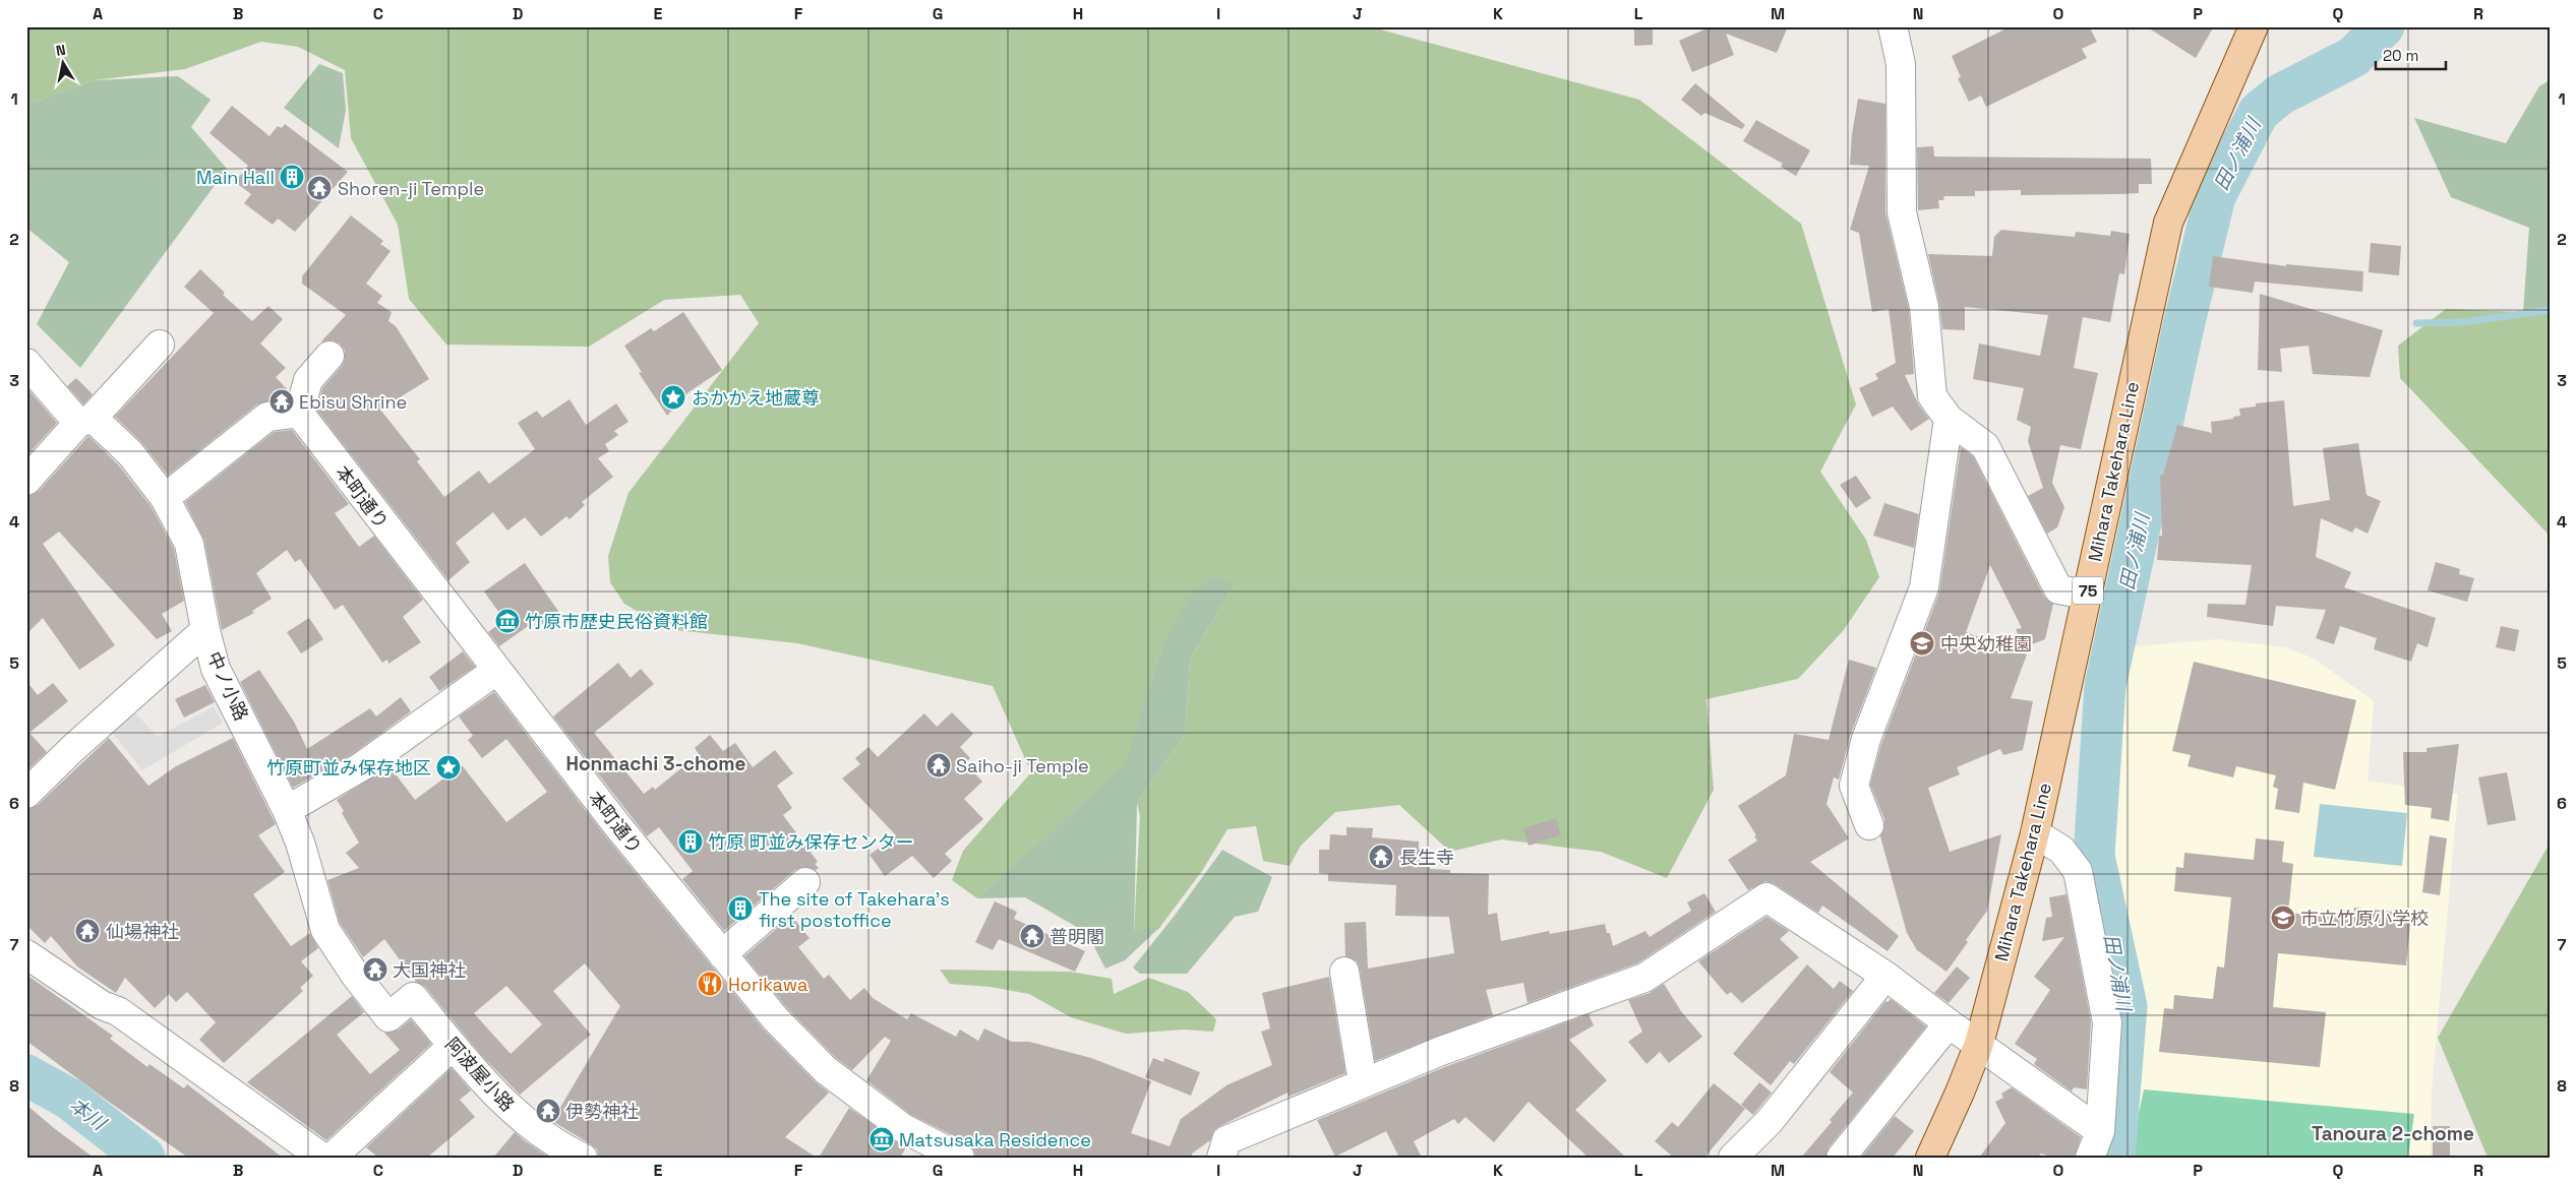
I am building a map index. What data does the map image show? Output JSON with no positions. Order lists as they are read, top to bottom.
{
  "streets": {
    "main road": ["Mihara Takehara Line", "75"],
    "street": ["本町通り", "中ノ小路", "阿波屋小路"]
  },
  "crossings": [
    ["中ノ小路", "阿波屋小路"]
  ],
  "districts": ["Honmachi 3-chome", "Tanoura 2-chome"],
  "water": ["田ノ浦川", "本川"],
  "places": {
    "building": ["Main Hall", "竹原 町並み保存センター", "The site of Takehara's first postoffice"],
    "temple": [
      "Shoren-ji Temple",
      "Ebisu Shrine",
      "Saiho-ji Temple",
      "長生寺",
      "仙場神社",
      "普明閣",
      "大国神社",
      "伊勢神社"
    ],
    "place": ["おかかえ地蔵尊", "竹原町並み保存地区"],
    "museum": ["竹原市歴史民俗資料館", "Matsusaka Residence"],
    "school or university": ["中央幼稚園", "市立竹原小学校"],
    "restaurant": ["Horikawa"]
  },
  "scale_bar": "20 m",
  "north": "top",
  "grid": {
    "columns": [
      "A",
      "B",
      "C",
      "D",
      "E",
      "F",
      "G",
      "H",
      "I",
      "J",
      "K",
      "L",
      "M",
      "N",
      "O",
      "P",
      "Q",
      "R"
    ],
    "rows": [
      "1",
      "2",
      "3",
      "4",
      "5",
      "6",
      "7",
      "8"
    ]
  }
}
